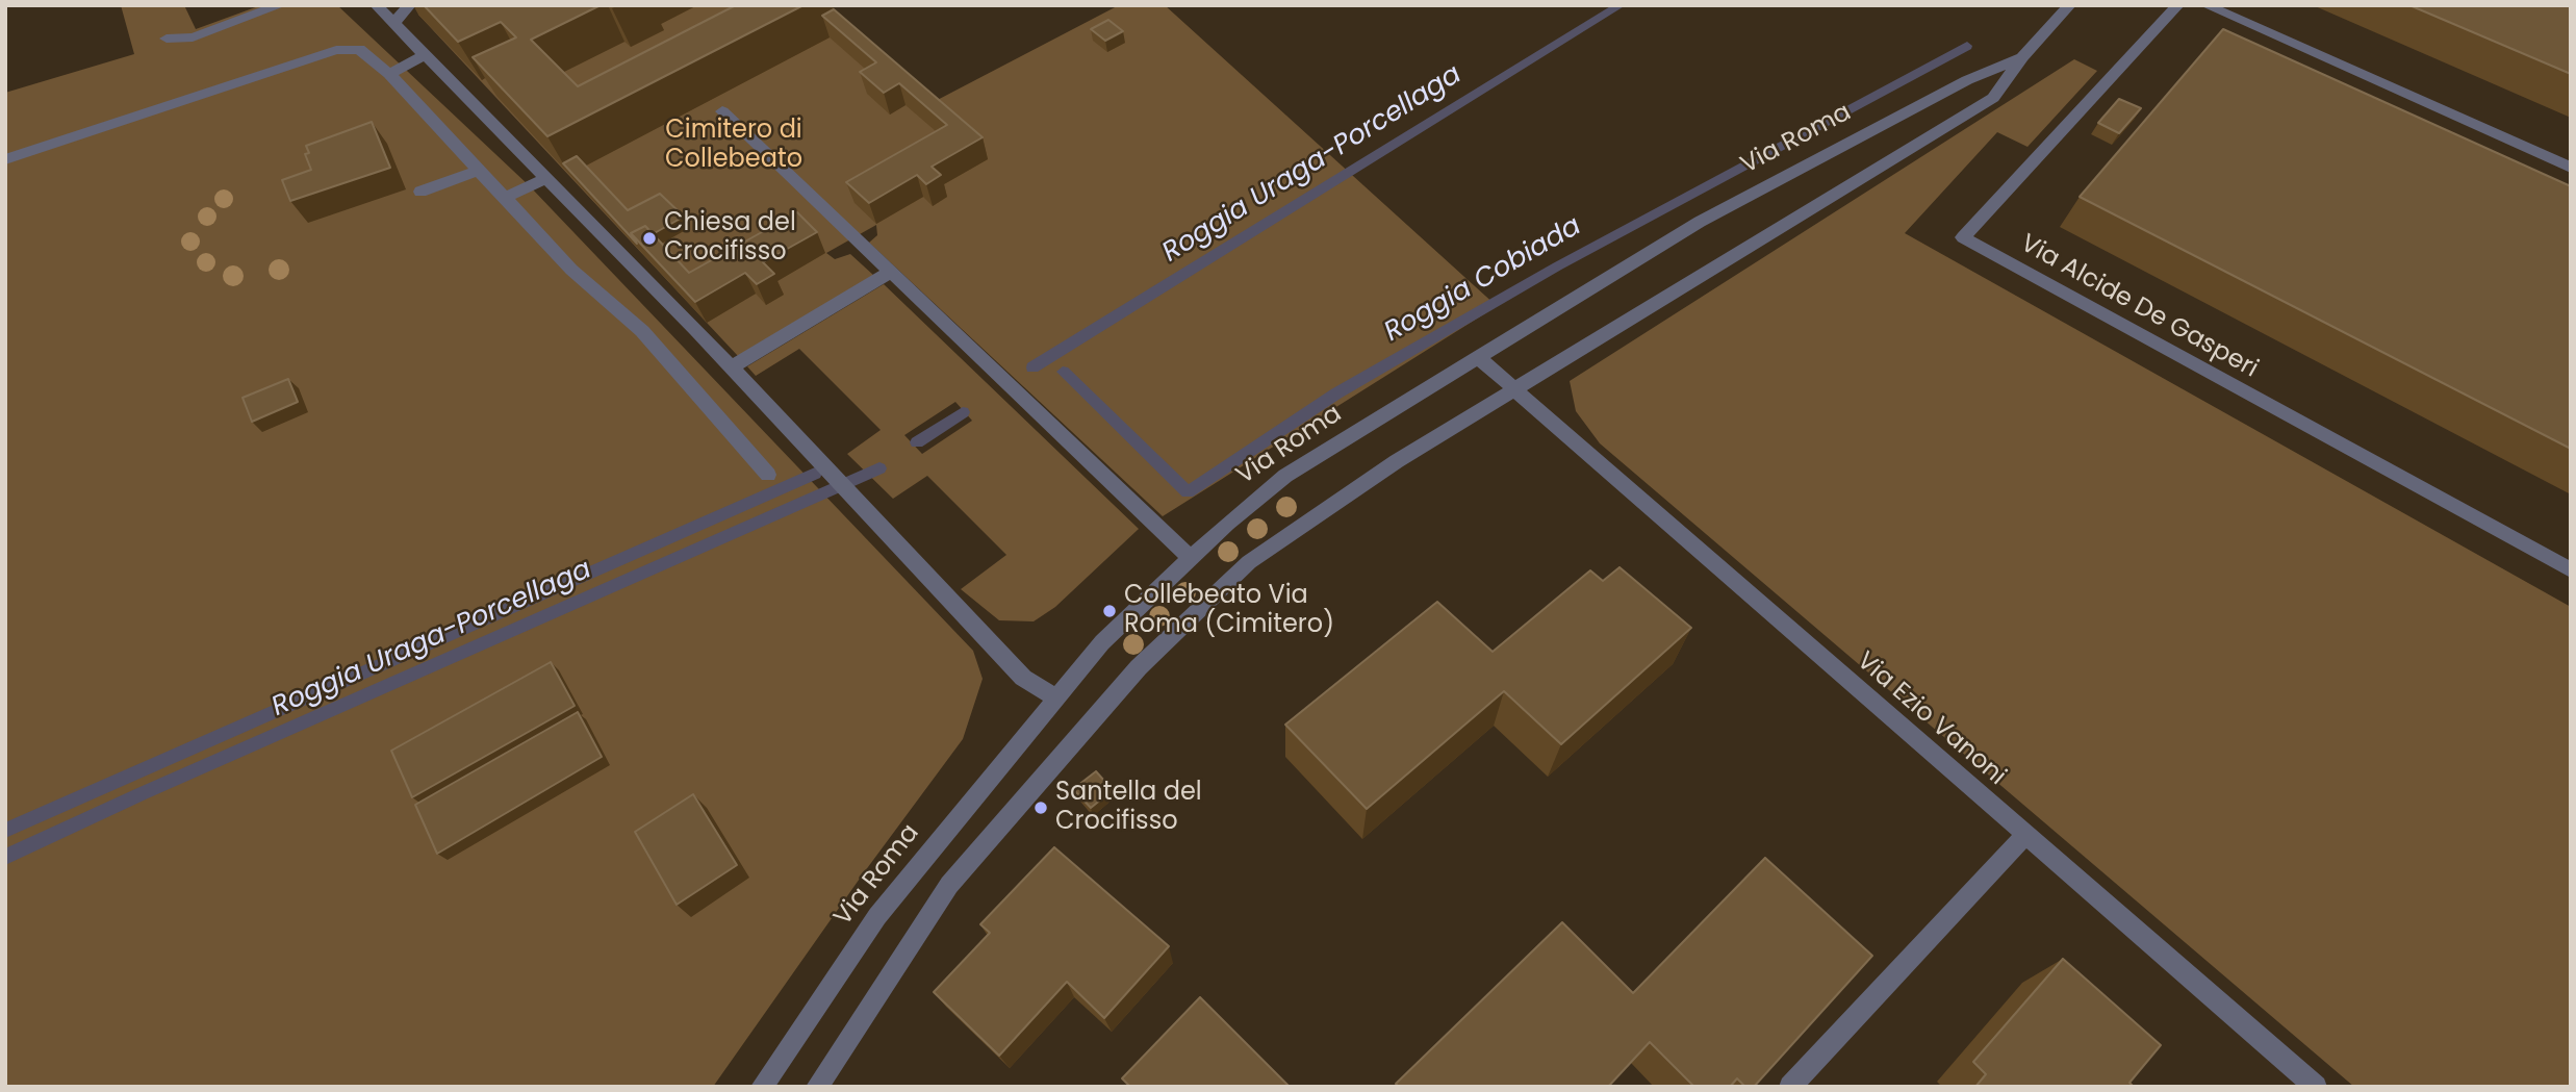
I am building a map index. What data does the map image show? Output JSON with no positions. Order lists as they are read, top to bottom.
{
  "streets": {
    "street": ["Via Roma", "Via Alcide De Gasperi", "Via Ezio Vanoni"]
  },
  "crossings": [
    ["Via Roma", "Via Ezio Vanoni"]
  ],
  "water": ["Roggia Uraga-Porcellaga", "Roggia Cobiada"],
  "parks": ["Cimitero di Collebeato"],
  "places": ["Chiesa del Crocifisso", "Collebeato Via Roma (Cimitero)", "Santella del Crocifisso"]
}
